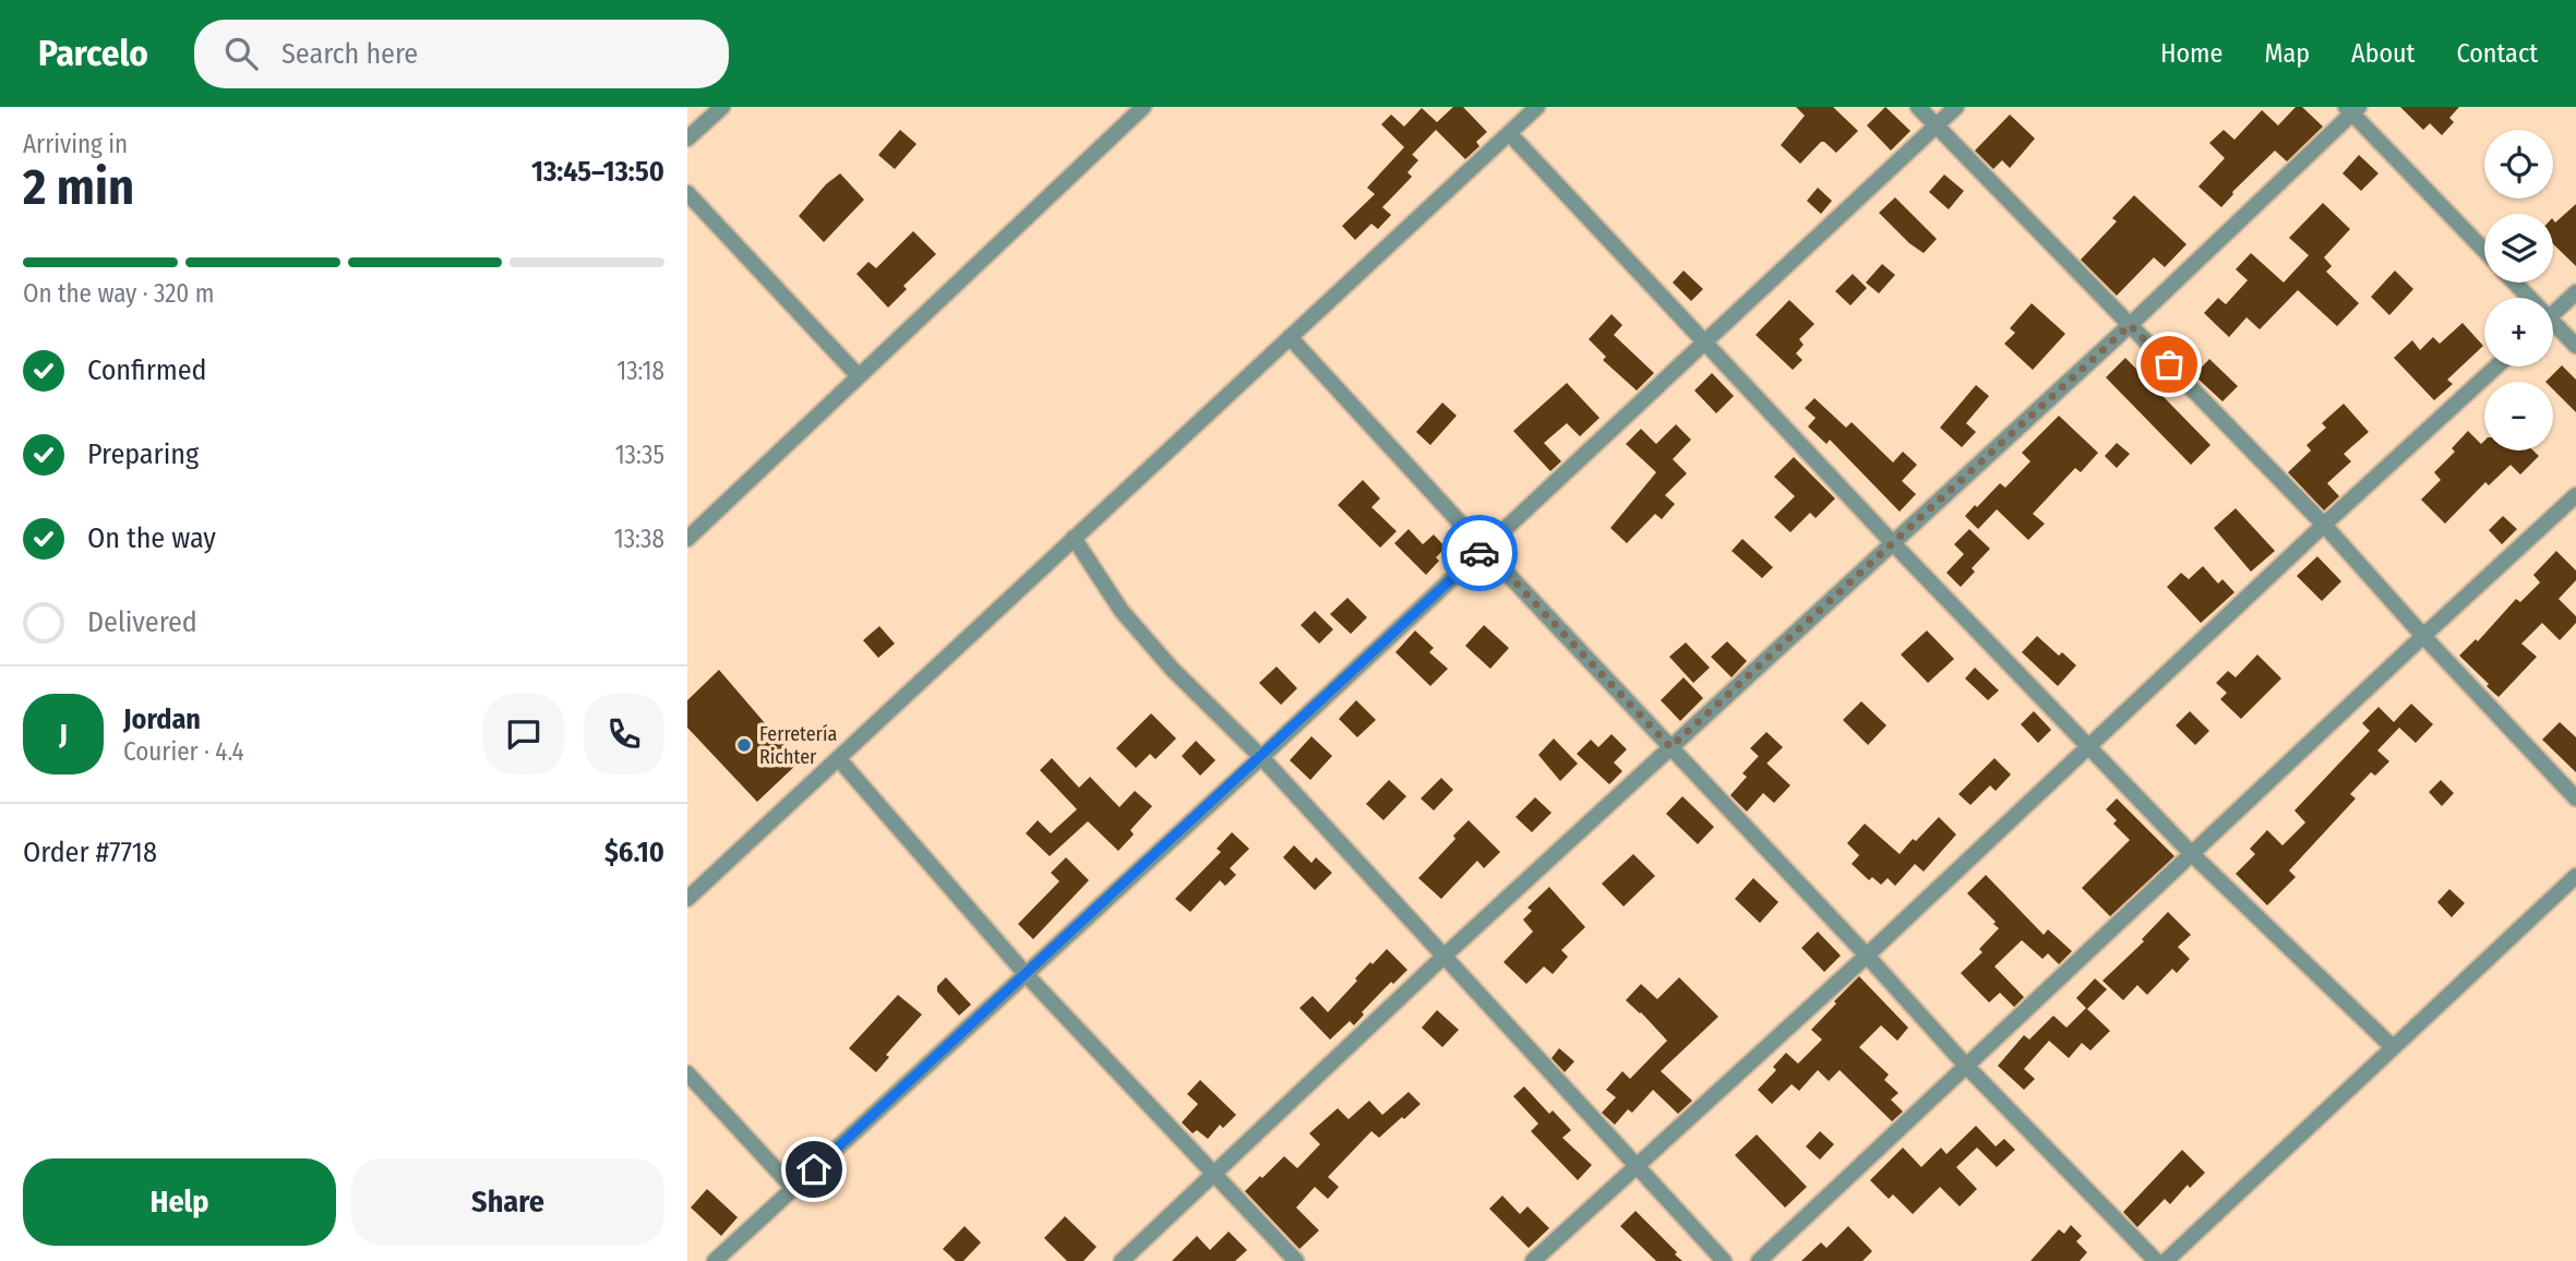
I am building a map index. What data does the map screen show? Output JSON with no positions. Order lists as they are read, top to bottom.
{
  "places": ["Ferretería Richter"],
  "page": {
    "header": "Parcelo",
    "search": "Search here",
    "nav": [
      "Home",
      "Map",
      "About",
      "Contact"
    ],
    "heading": ["2 min", "Arriving in", "13:45–13:50"],
    "panel": [
      "Jordan",
      "Courier · 4.4",
      "Order #7718",
      "$6.10"
    ],
    "map_buttons": ["+", "−"],
    "bar": "On the way · 320 m",
    "list": [
      ["Confirmed", "13:18"],
      ["Preparing", "13:35"],
      ["On the way", "13:38"],
      "Delivered"
    ],
    "round": "J",
    "buttons": ["Help", "Share"]
  }
}
